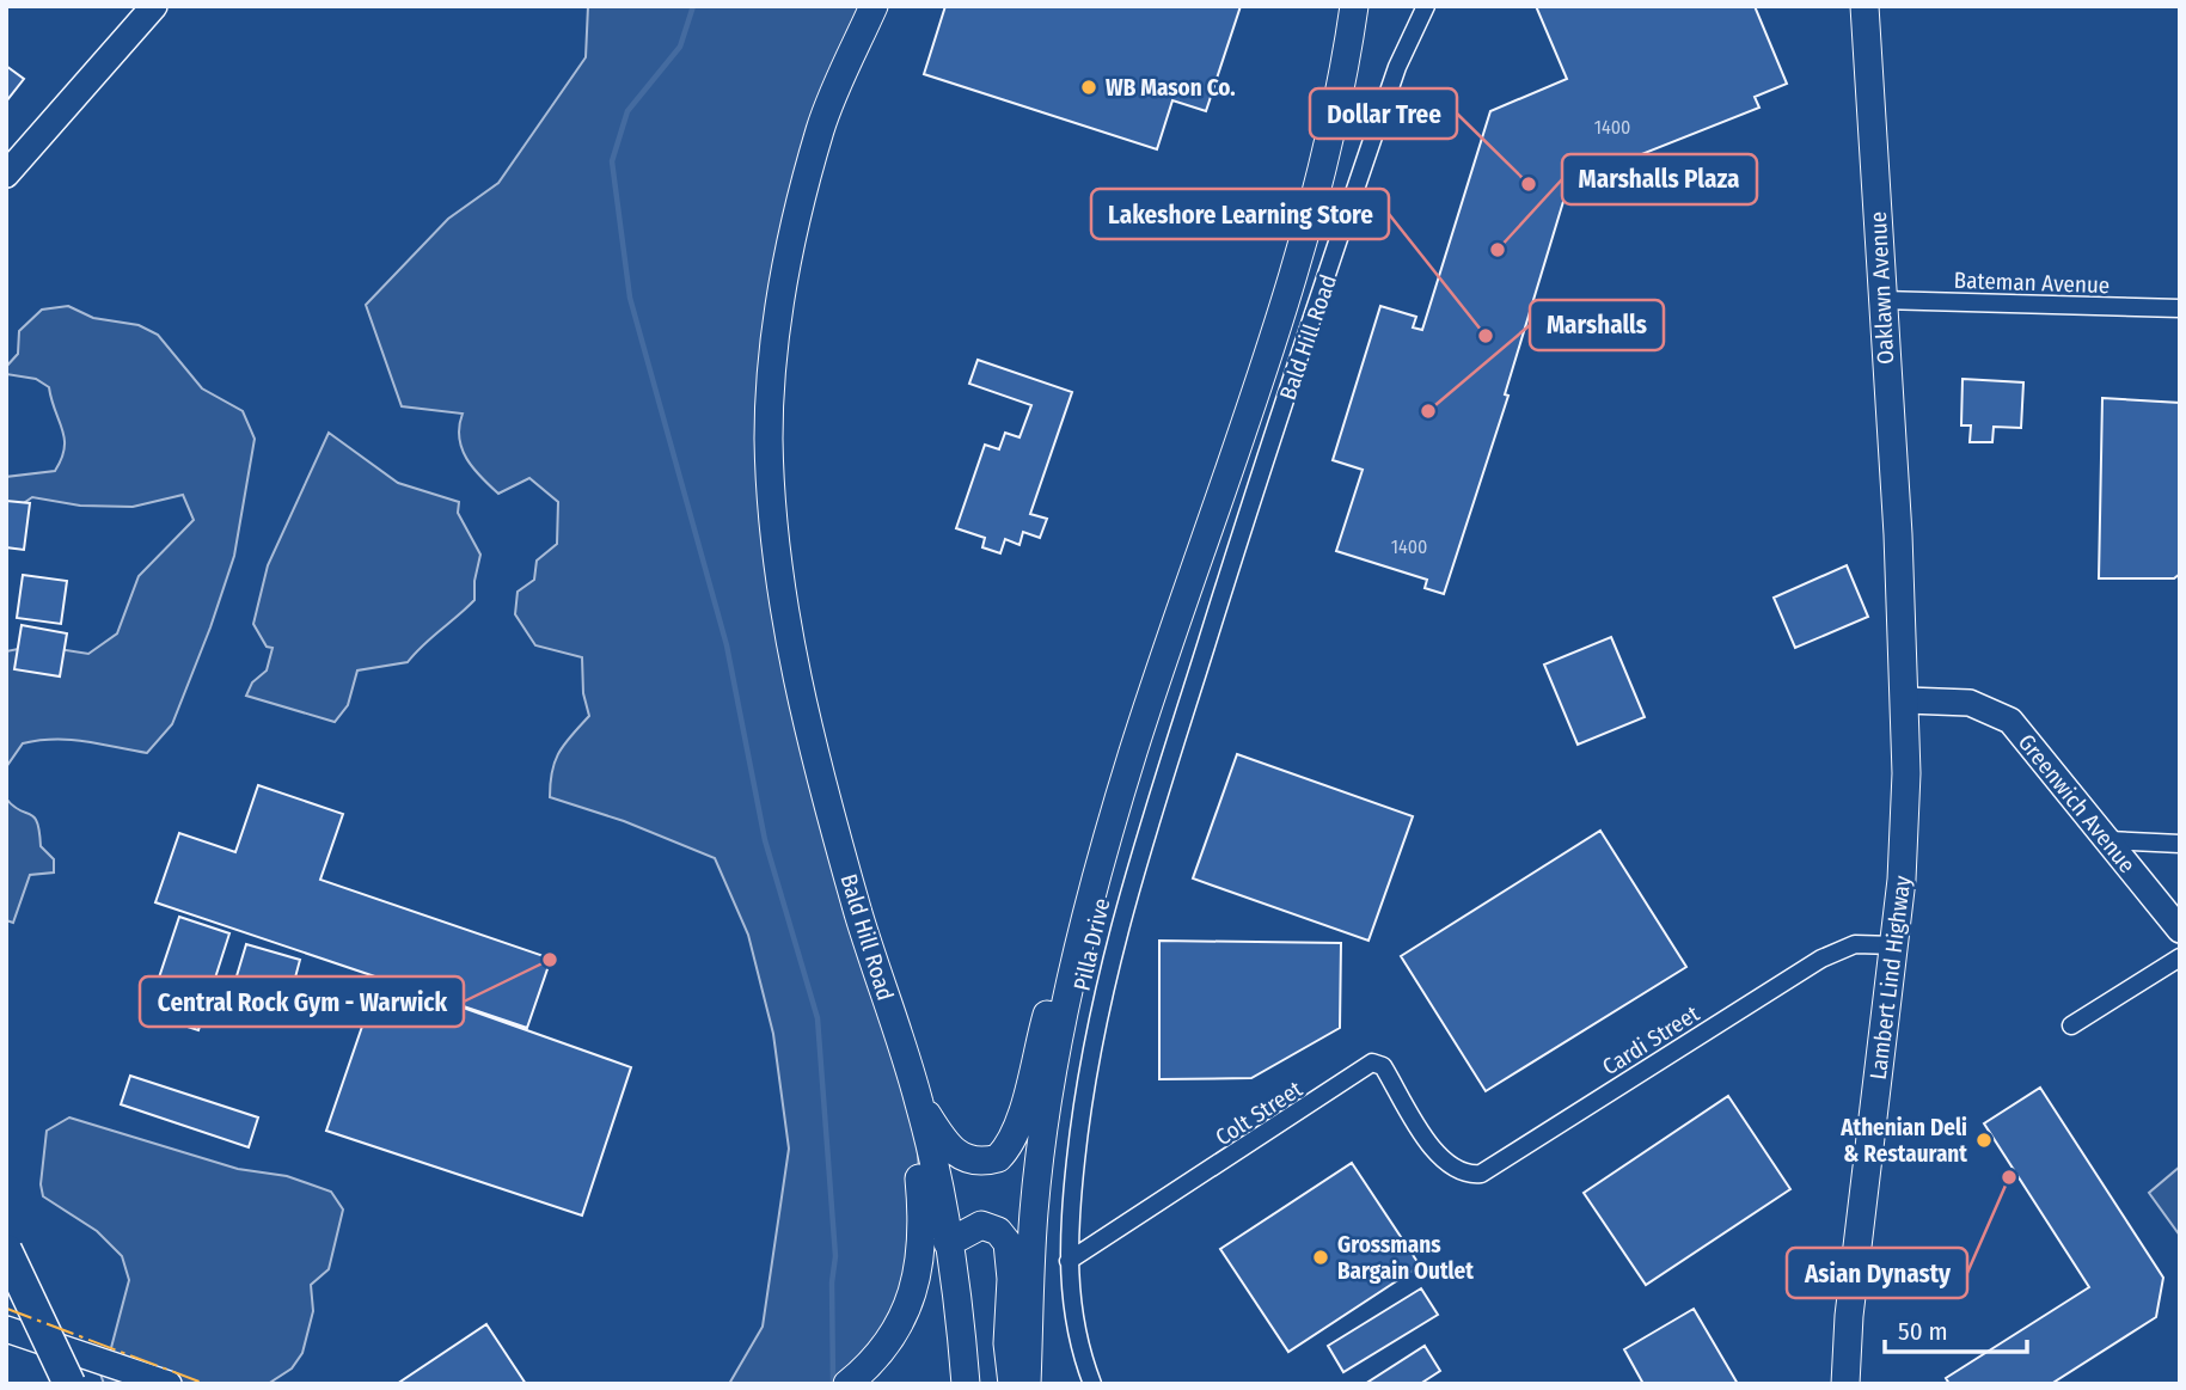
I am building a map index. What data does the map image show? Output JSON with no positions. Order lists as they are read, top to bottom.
{
  "streets": {
    "main road": ["Oaklawn Avenue", "Bald Hill Road", "Lambert Lind Highway"],
    "street": [
      "Bateman Avenue",
      "Greenwich Avenue",
      "Pilla Drive",
      "Cardi Street",
      "Colt Street"
    ]
  },
  "crossings": [
    ["Bateman Avenue", "Oaklawn Avenue"],
    ["Oaklawn Avenue", "Lambert Lind Highway"],
    ["Bald Hill Road", "Pilla Drive"],
    ["Greenwich Avenue", "Lambert Lind Highway"],
    ["Pilla Drive", "Colt Street"],
    ["Lambert Lind Highway", "Cardi Street"],
    ["Cardi Street", "Colt Street"]
  ],
  "places": [
    "WB Mason Co.",
    "Dollar Tree",
    "Marshalls Plaza",
    "Lakeshore Learning Store",
    "Marshalls",
    "Central Rock Gym - Warwick",
    "Athenian Deli & Restaurant",
    "Asian Dynasty",
    "Grossmans Bargain Outlet"
  ],
  "house_numbers": ["1400", "1400"],
  "scale_bar": "50 m"
}
